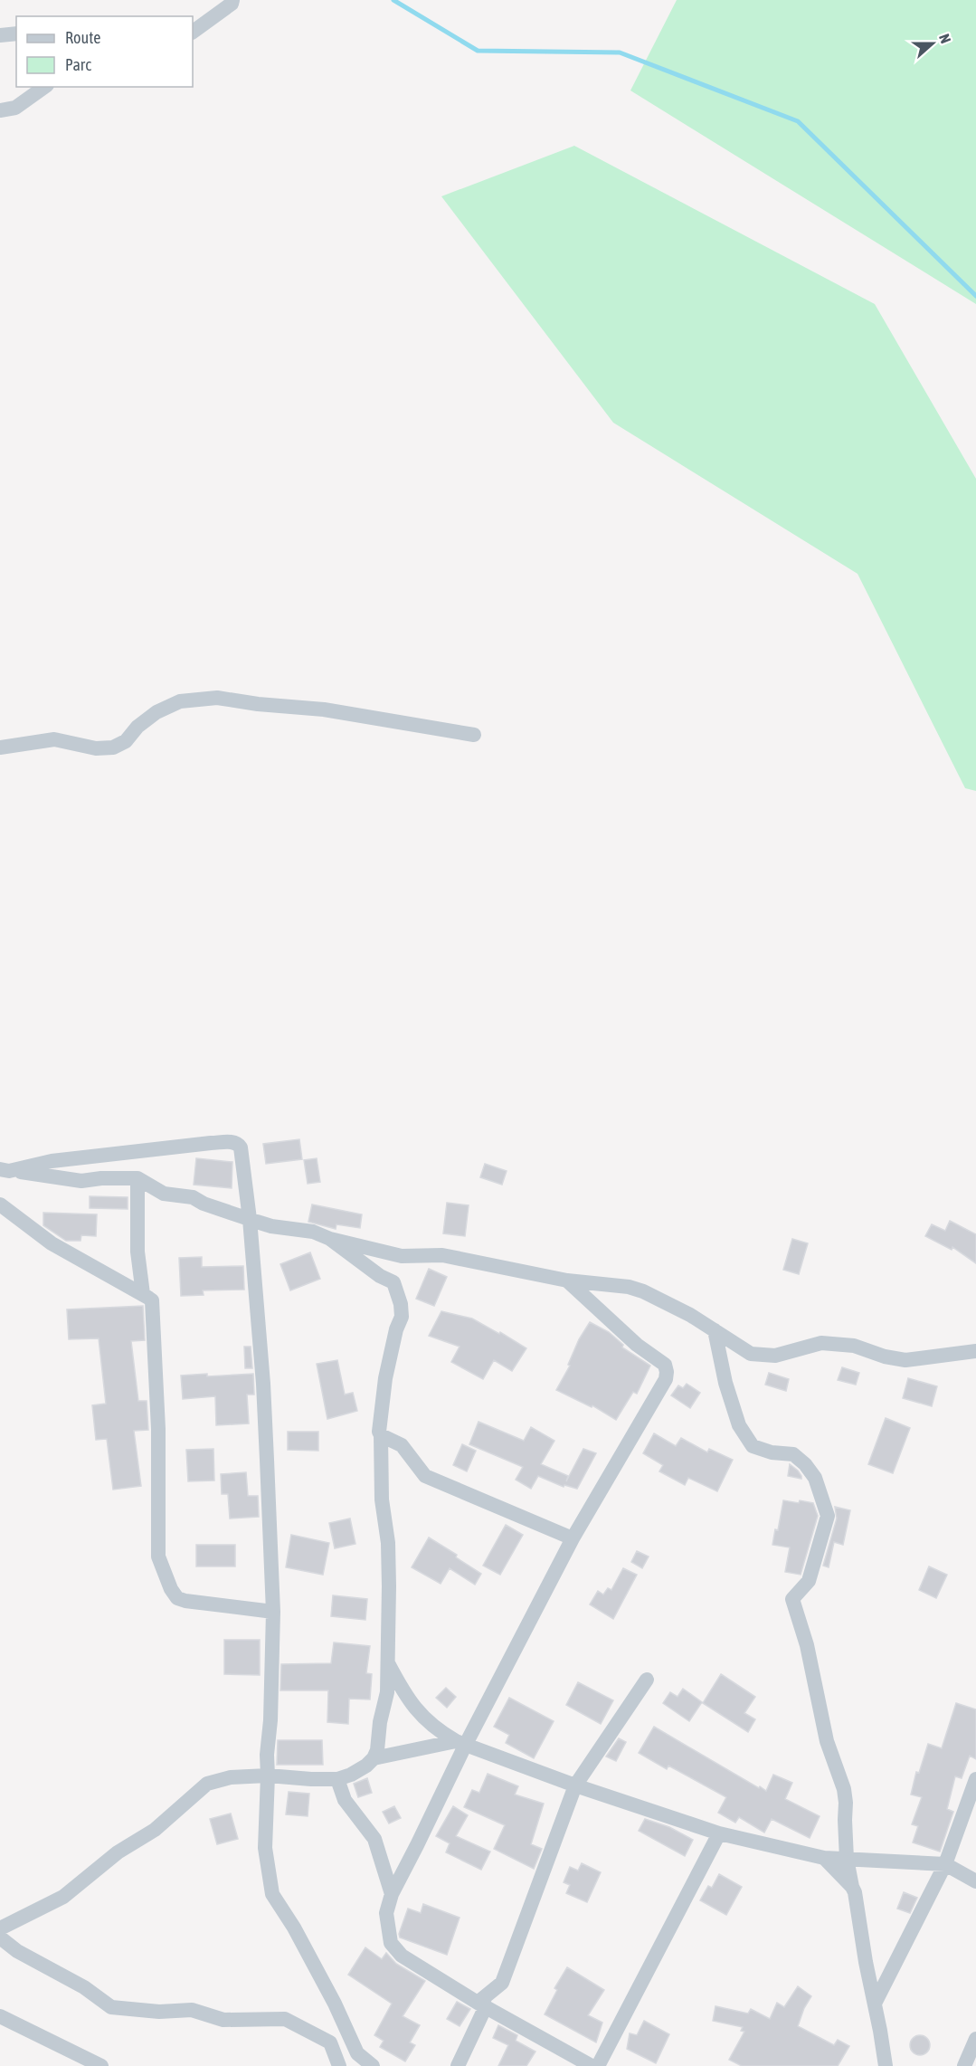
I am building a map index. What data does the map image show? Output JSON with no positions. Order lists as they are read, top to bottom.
{
  "legend": ["Route", "Parc"],
  "north": "right"
}
